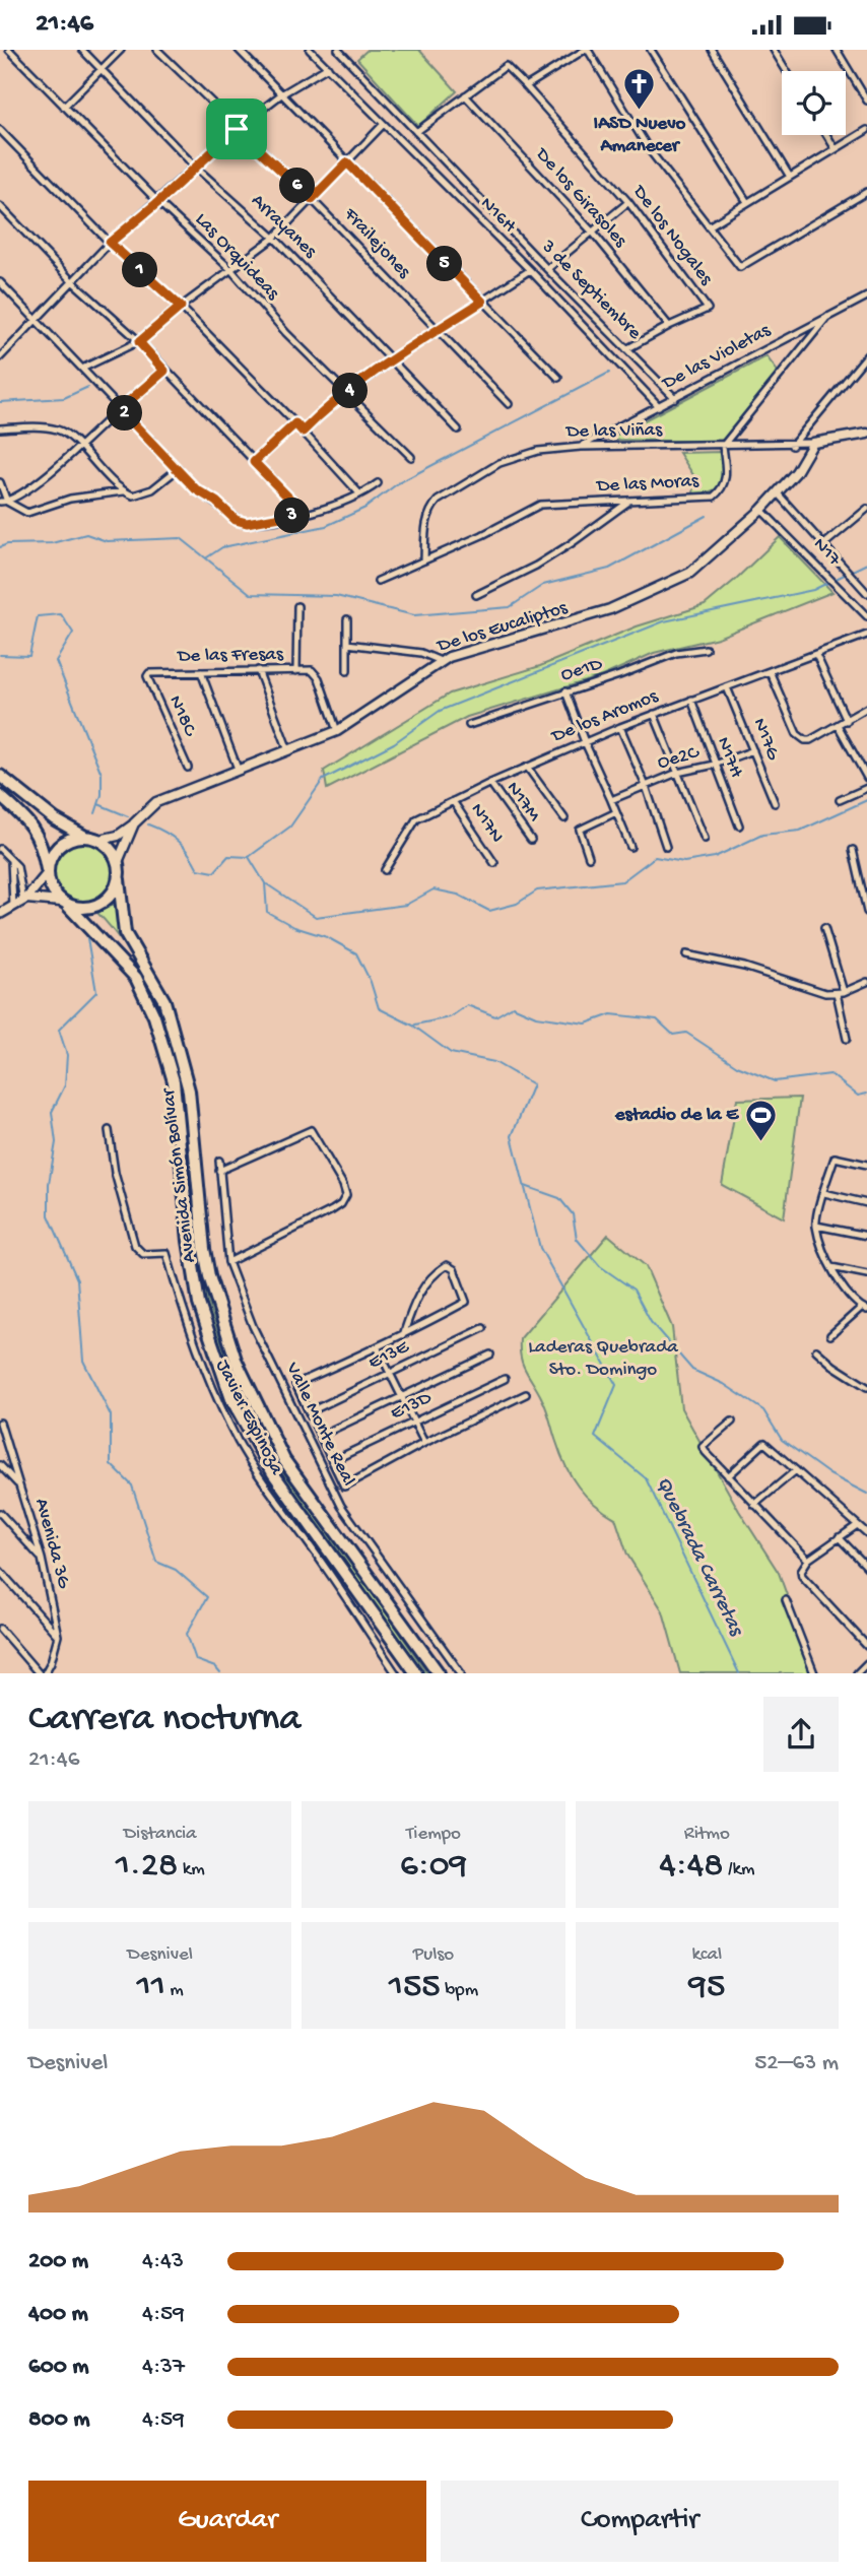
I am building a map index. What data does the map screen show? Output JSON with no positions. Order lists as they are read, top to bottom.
{
  "streets": {
    "highway": ["Avenida Simón Bolívar"],
    "street": [
      "De los Girasoles",
      "N16H",
      "Arrayanes",
      "De los Nogales",
      "Frailejones",
      "Las Orquideas",
      "3 de Septiembre",
      "De las Violetas",
      "De las Viñas",
      "De las Moras",
      "N17",
      "De los Eucaliptos",
      "De las Fresas",
      "Oe1D",
      "N18C",
      "De los Aromos",
      "N17G",
      "N17H",
      "Oe2C",
      "N17M",
      "N17N",
      "E13E",
      "E13D",
      "Javier Espinoza",
      "Valle Monte Real",
      "Avenida 3G"
    ]
  },
  "crossings": [
    ["De los Girasoles", "De los Nogales"],
    ["N16H", "De las Violetas"],
    ["3 de Septiembre", "De las Violetas"],
    ["De las Violetas", "De las Viñas"],
    ["De las Viñas", "De las Moras"],
    ["De las Viñas", "De los Eucaliptos"],
    ["N17", "De los Eucaliptos"],
    ["De los Eucaliptos", "De las Fresas"],
    ["De los Eucaliptos", "Avenida Simón Bolívar"],
    ["De las Fresas", "N18C"],
    ["De los Aromos", "N17G"],
    ["De los Aromos", "N17H"],
    ["De los Aromos", "N17M"],
    ["De los Aromos", "N17N"],
    ["N17G", "Oe2C"],
    ["N17H", "Oe2C"]
  ],
  "water": ["Quebrada Carretas"],
  "parks": ["Laderas Quebrada Sto. Domingo"],
  "places": {
    "church": ["IASD Nuevo Amanecer"],
    "sports": ["estadio de la E"]
  },
  "page": {
    "status": "21:46",
    "pins": [
      "6",
      "5",
      "1",
      "4",
      "2",
      "3"
    ],
    "heading": ["Carrera nocturna", "21:46"],
    "stats": [
      ["Distancia", "1.28 km"],
      ["Tiempo", "6:09"],
      ["Ritmo", "4:48 /km"],
      ["Desnivel", "11 m"],
      ["Pulso", "155 bpm"],
      ["kcal", "95"]
    ],
    "chart": ["Desnivel", "52–63 m"],
    "list": [
      {
        "name": "200 m",
        "note": "4:43"
      },
      {
        "name": "400 m",
        "note": "4:59"
      },
      {
        "name": "600 m",
        "note": "4:37"
      },
      {
        "name": "800 m",
        "note": "4:59"
      }
    ],
    "buttons": ["Guardar", "Compartir"]
  }
}
